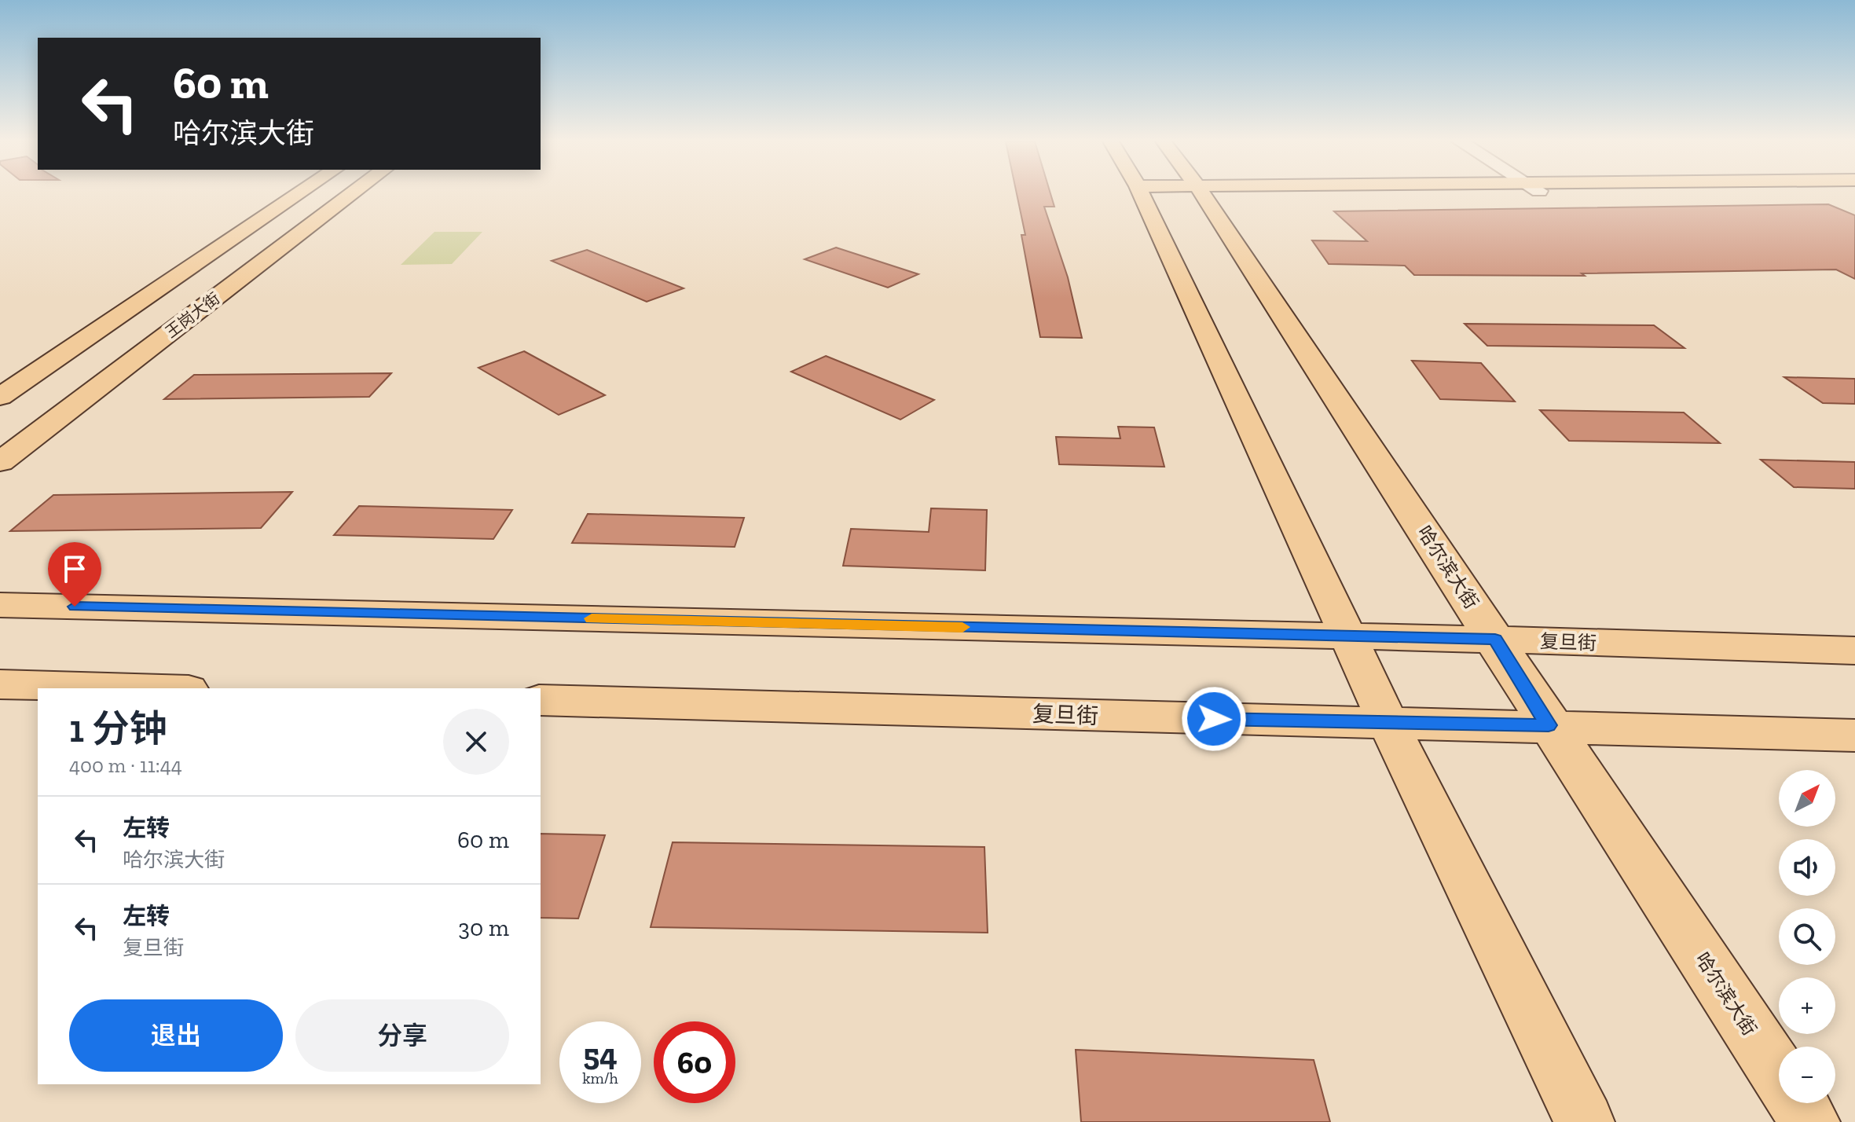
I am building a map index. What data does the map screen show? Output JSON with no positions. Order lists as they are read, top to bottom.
{
  "streets": {
    "main road": ["王岗大街", "哈尔滨大街", "复旦街"]
  },
  "crossings": [
    ["哈尔滨大街", "复旦街"]
  ],
  "north": "top right",
  "page": {
    "turn": ["60 m", "哈尔滨大街"],
    "heading": ["1 分钟", "400 m · 11:44"],
    "map_buttons": ["+", "−"],
    "list": [
      {
        "name": "左转",
        "note": "哈尔滨大街",
        "value": "60 m"
      },
      {
        "name": "左转",
        "note": "复旦街",
        "value": "30 m"
      }
    ],
    "buttons": ["退出", "分享"],
    "speed": "54 km/h",
    "limit": "60"
  }
}
